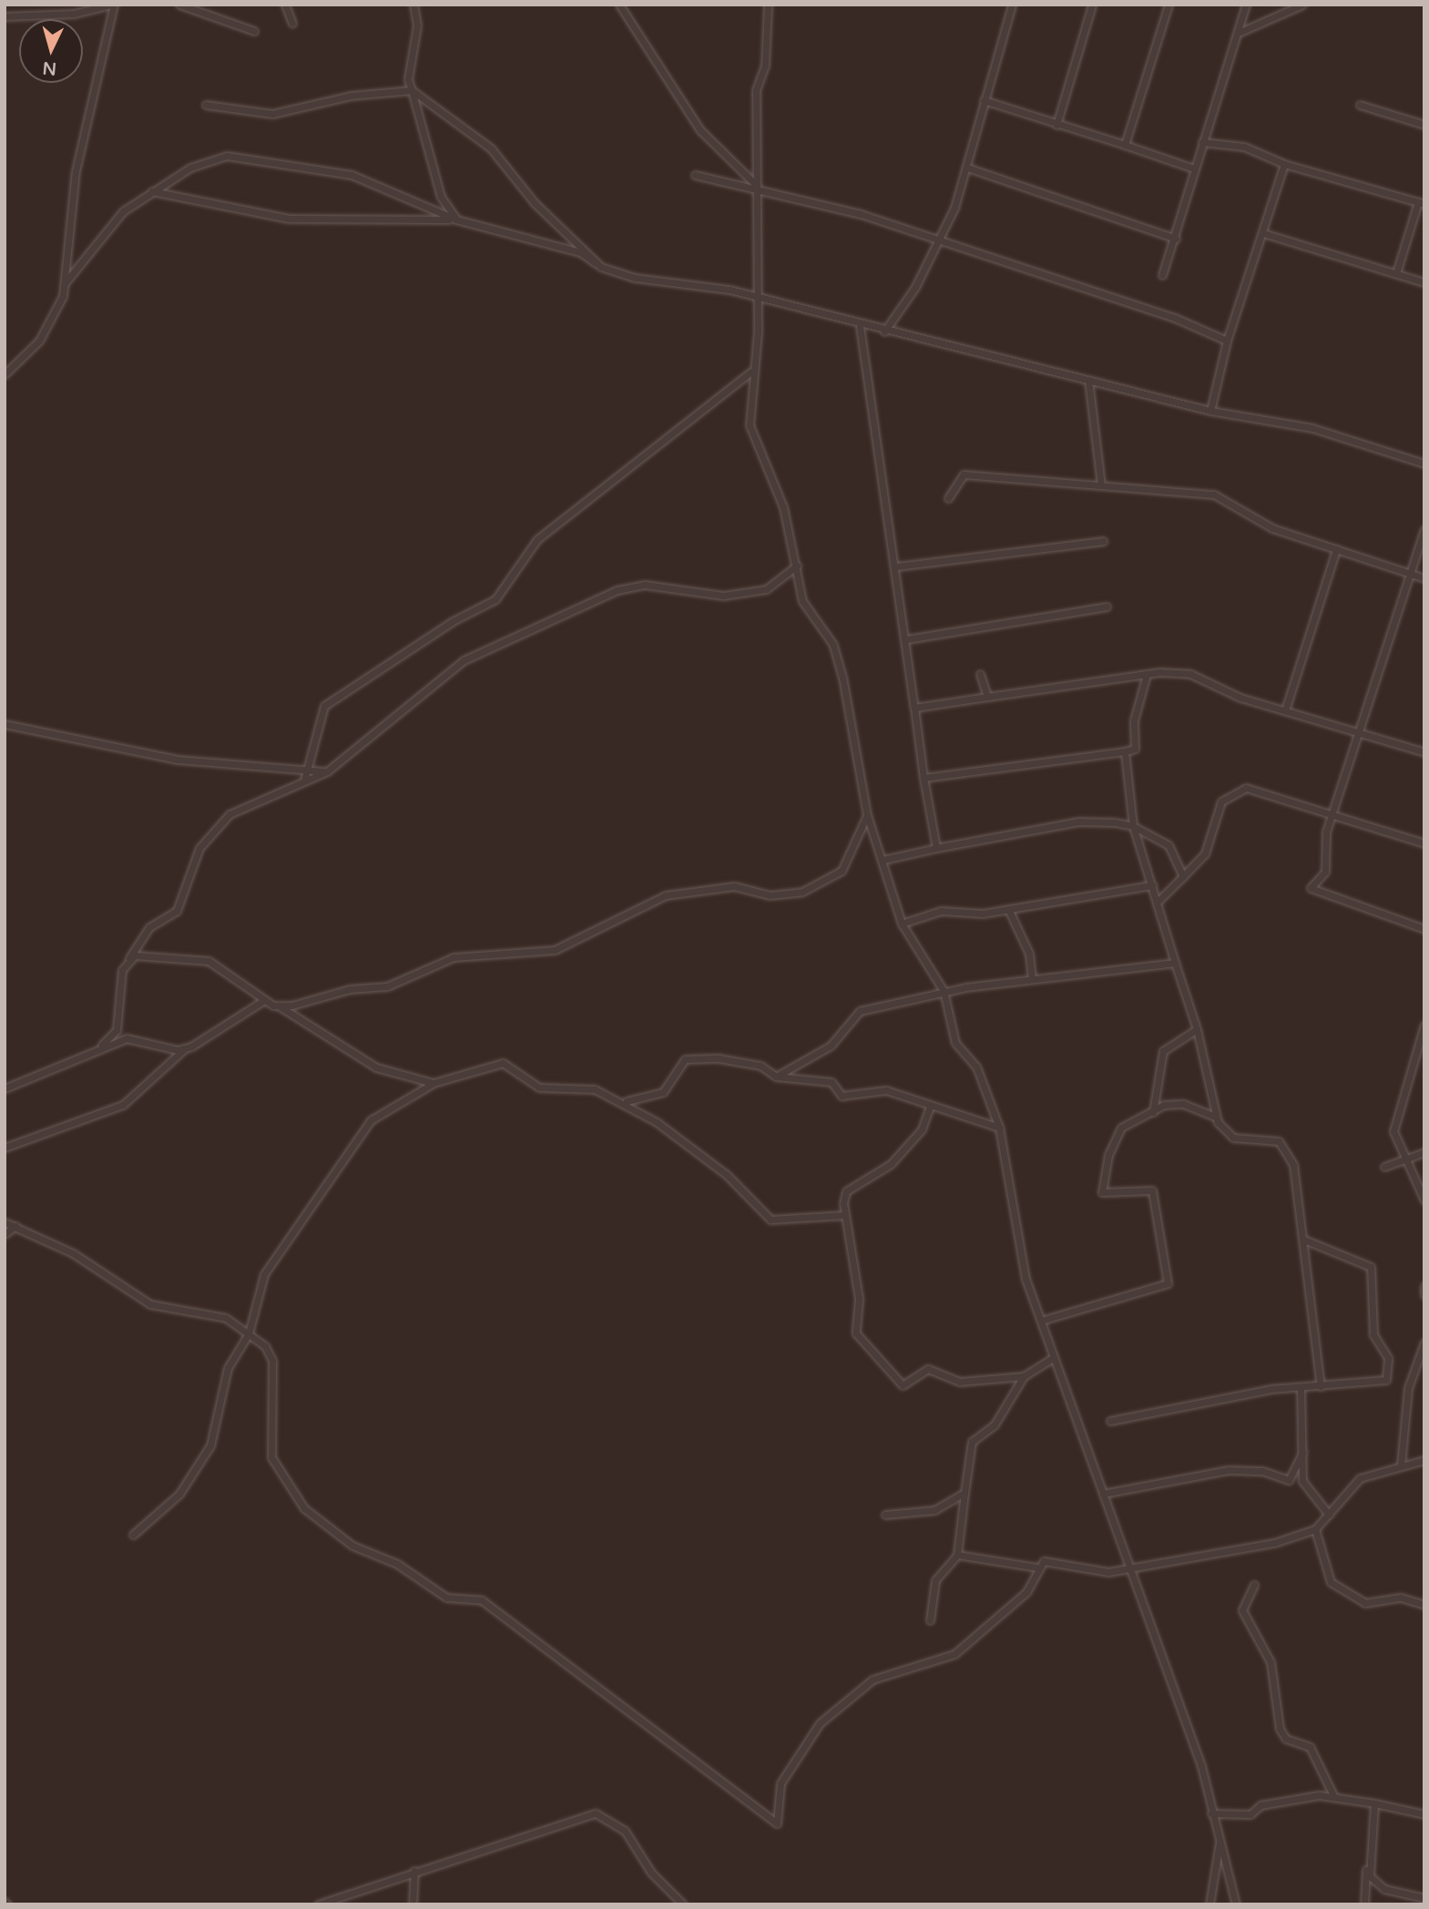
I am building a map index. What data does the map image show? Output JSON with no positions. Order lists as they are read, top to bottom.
{
  "north": "bottom"
}
